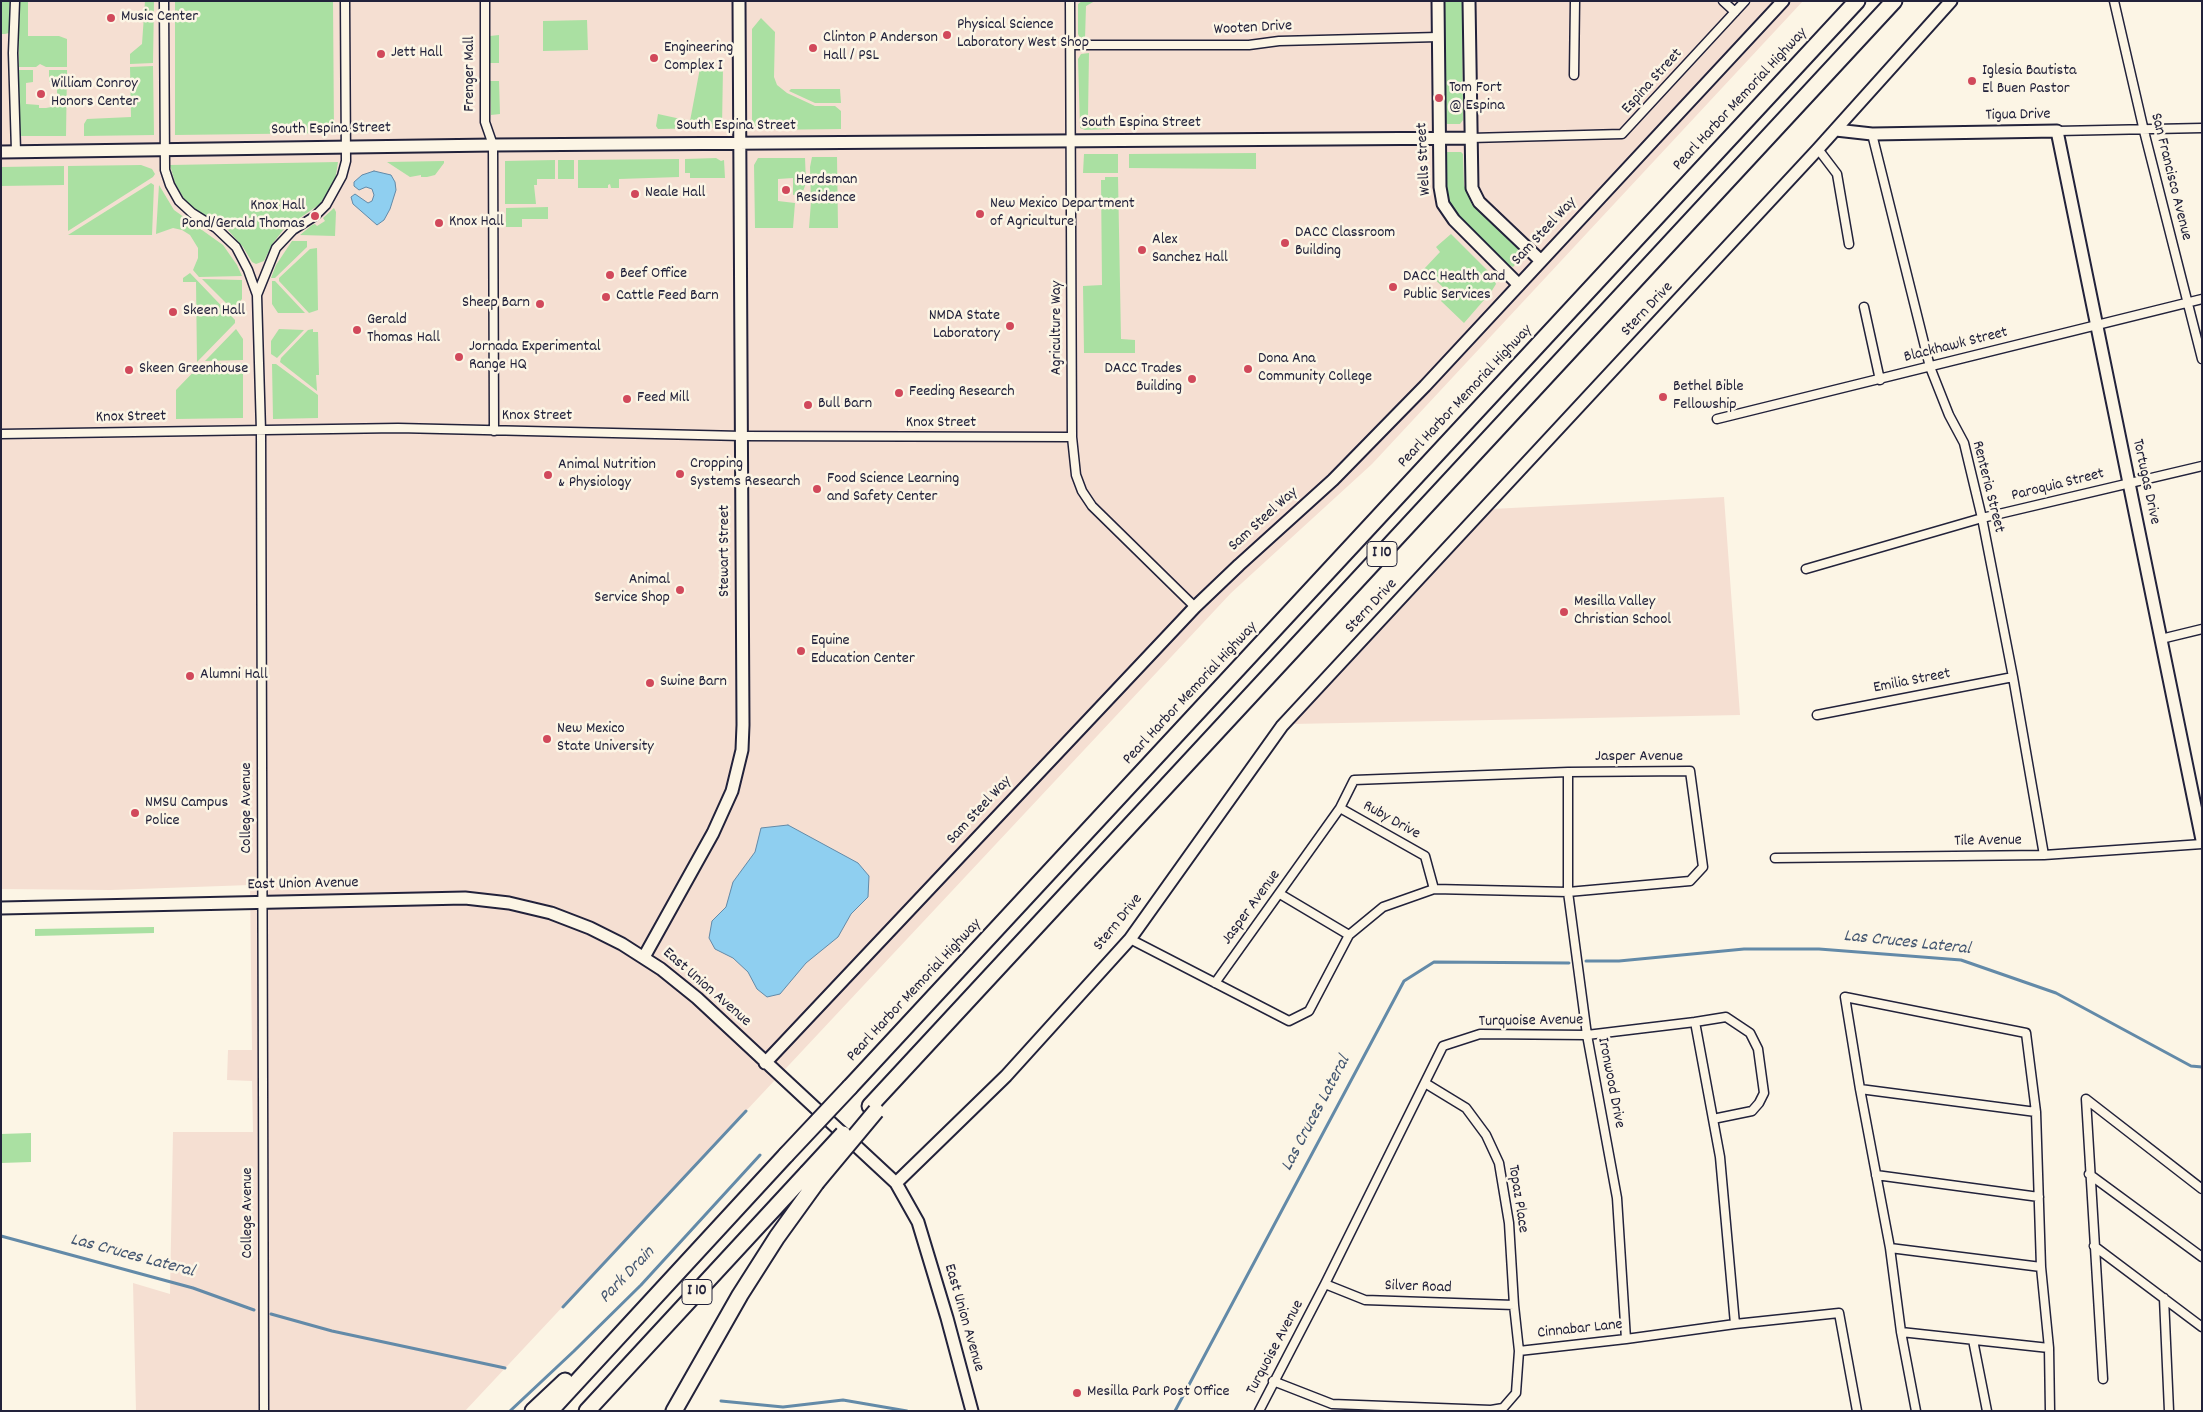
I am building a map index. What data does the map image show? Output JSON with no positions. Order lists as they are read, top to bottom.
{
  "streets": {
    "highway": ["Pearl Harbor Memorial Highway", "I 10"],
    "street": [
      "Wooten Drive",
      "Frenger Mall",
      "Espina Street",
      "Tigua Drive",
      "South Espina Street",
      "Wells Street",
      "San Francisco Avenue",
      "Sam Steel Way",
      "Stern Drive",
      "Agriculture Way",
      "Blackhawk Street",
      "Knox Street",
      "Tortugas Drive",
      "Paroquia Street",
      "Renteria Street",
      "Stewart Street",
      "Emilia Street",
      "Jasper Avenue",
      "College Avenue",
      "Ruby Drive",
      "Tile Avenue",
      "East Union Avenue",
      "Turquoise Avenue",
      "Ironwood Drive",
      "Topaz Place",
      "Silver Road",
      "Cinnabar Lane"
    ]
  },
  "crossings": [
    ["Wooten Drive", "Wells Street"],
    ["Wooten Drive", "Agriculture Way"],
    ["Frenger Mall", "South Espina Street"],
    ["Espina Street", "South Espina Street"],
    ["Tigua Drive", "San Francisco Avenue"],
    ["Tigua Drive", "Stern Drive"],
    ["Tigua Drive", "Tortugas Drive"],
    ["Tigua Drive", "Renteria Street"],
    ["South Espina Street", "Wells Street"],
    ["South Espina Street", "Agriculture Way"],
    ["South Espina Street", "Stewart Street"],
    ["Wells Street", "Sam Steel Way"],
    ["San Francisco Avenue", "Blackhawk Street"],
    ["Sam Steel Way", "Agriculture Way"],
    ["Sam Steel Way", "East Union Avenue"],
    ["Stern Drive", "Jasper Avenue"],
    ["Stern Drive", "East Union Avenue"],
    ["Agriculture Way", "Knox Street"],
    ["Blackhawk Street", "Tortugas Drive"],
    ["Blackhawk Street", "Renteria Street"],
    ["Knox Street", "Stewart Street"],
    ["Knox Street", "College Avenue"],
    ["Tortugas Drive", "Paroquia Street"],
    ["Paroquia Street", "Renteria Street"],
    ["Renteria Street", "Emilia Street"],
    ["Renteria Street", "Tile Avenue"],
    ["Stewart Street", "East Union Avenue"],
    ["Jasper Avenue", "Ruby Drive"],
    ["Jasper Avenue", "Ironwood Drive"],
    ["College Avenue", "East Union Avenue"],
    ["Turquoise Avenue", "Ironwood Drive"],
    ["Turquoise Avenue", "Topaz Place"],
    ["Turquoise Avenue", "Silver Road"],
    ["Turquoise Avenue", "Cinnabar Lane"],
    ["Ironwood Drive", "Cinnabar Lane"],
    ["Topaz Place", "Silver Road"],
    ["Topaz Place", "Cinnabar Lane"]
  ],
  "water": ["Las Cruces Lateral", "Park Drain"],
  "places": [
    "Music Center",
    "Physical Science Laboratory West Shop",
    "Clinton P Anderson Hall / PSL",
    "Jett Hall",
    "Engineering Complex I",
    "Iglesia Bautista El Buen Pastor",
    "William Conroy Honors Center",
    "Tom Fort @ Espina",
    "Herdsman Residence",
    "Neale Hall",
    "New Mexico Department of Agriculture",
    "Knox Hall Pond/Gerald Thomas",
    "Knox Hall",
    "DACC Classroom Building",
    "Alex Sanchez Hall",
    "Beef Office",
    "DACC Health and Public Services",
    "Cattle Feed Barn",
    "Sheep Barn",
    "Skeen Hall",
    "NMDA State Laboratory",
    "Gerald Thomas Hall",
    "Jornada Experimental Range HQ",
    "Dona Ana Community College",
    "Skeen Greenhouse",
    "DACC Trades Building",
    "Feeding Research",
    "Bethel Bible Fellowship",
    "Feed Mill",
    "Bull Barn",
    "Cropping Systems Research",
    "Animal Nutrition & Physiology",
    "Food Science Learning and Safety Center",
    "Animal Service Shop",
    "Mesilla Valley Christian School",
    "Equine Education Center",
    "Alumni Hall",
    "Swine Barn",
    "New Mexico State University",
    "NMSU Campus Police",
    "Mesilla Park Post Office"
  ]
}
